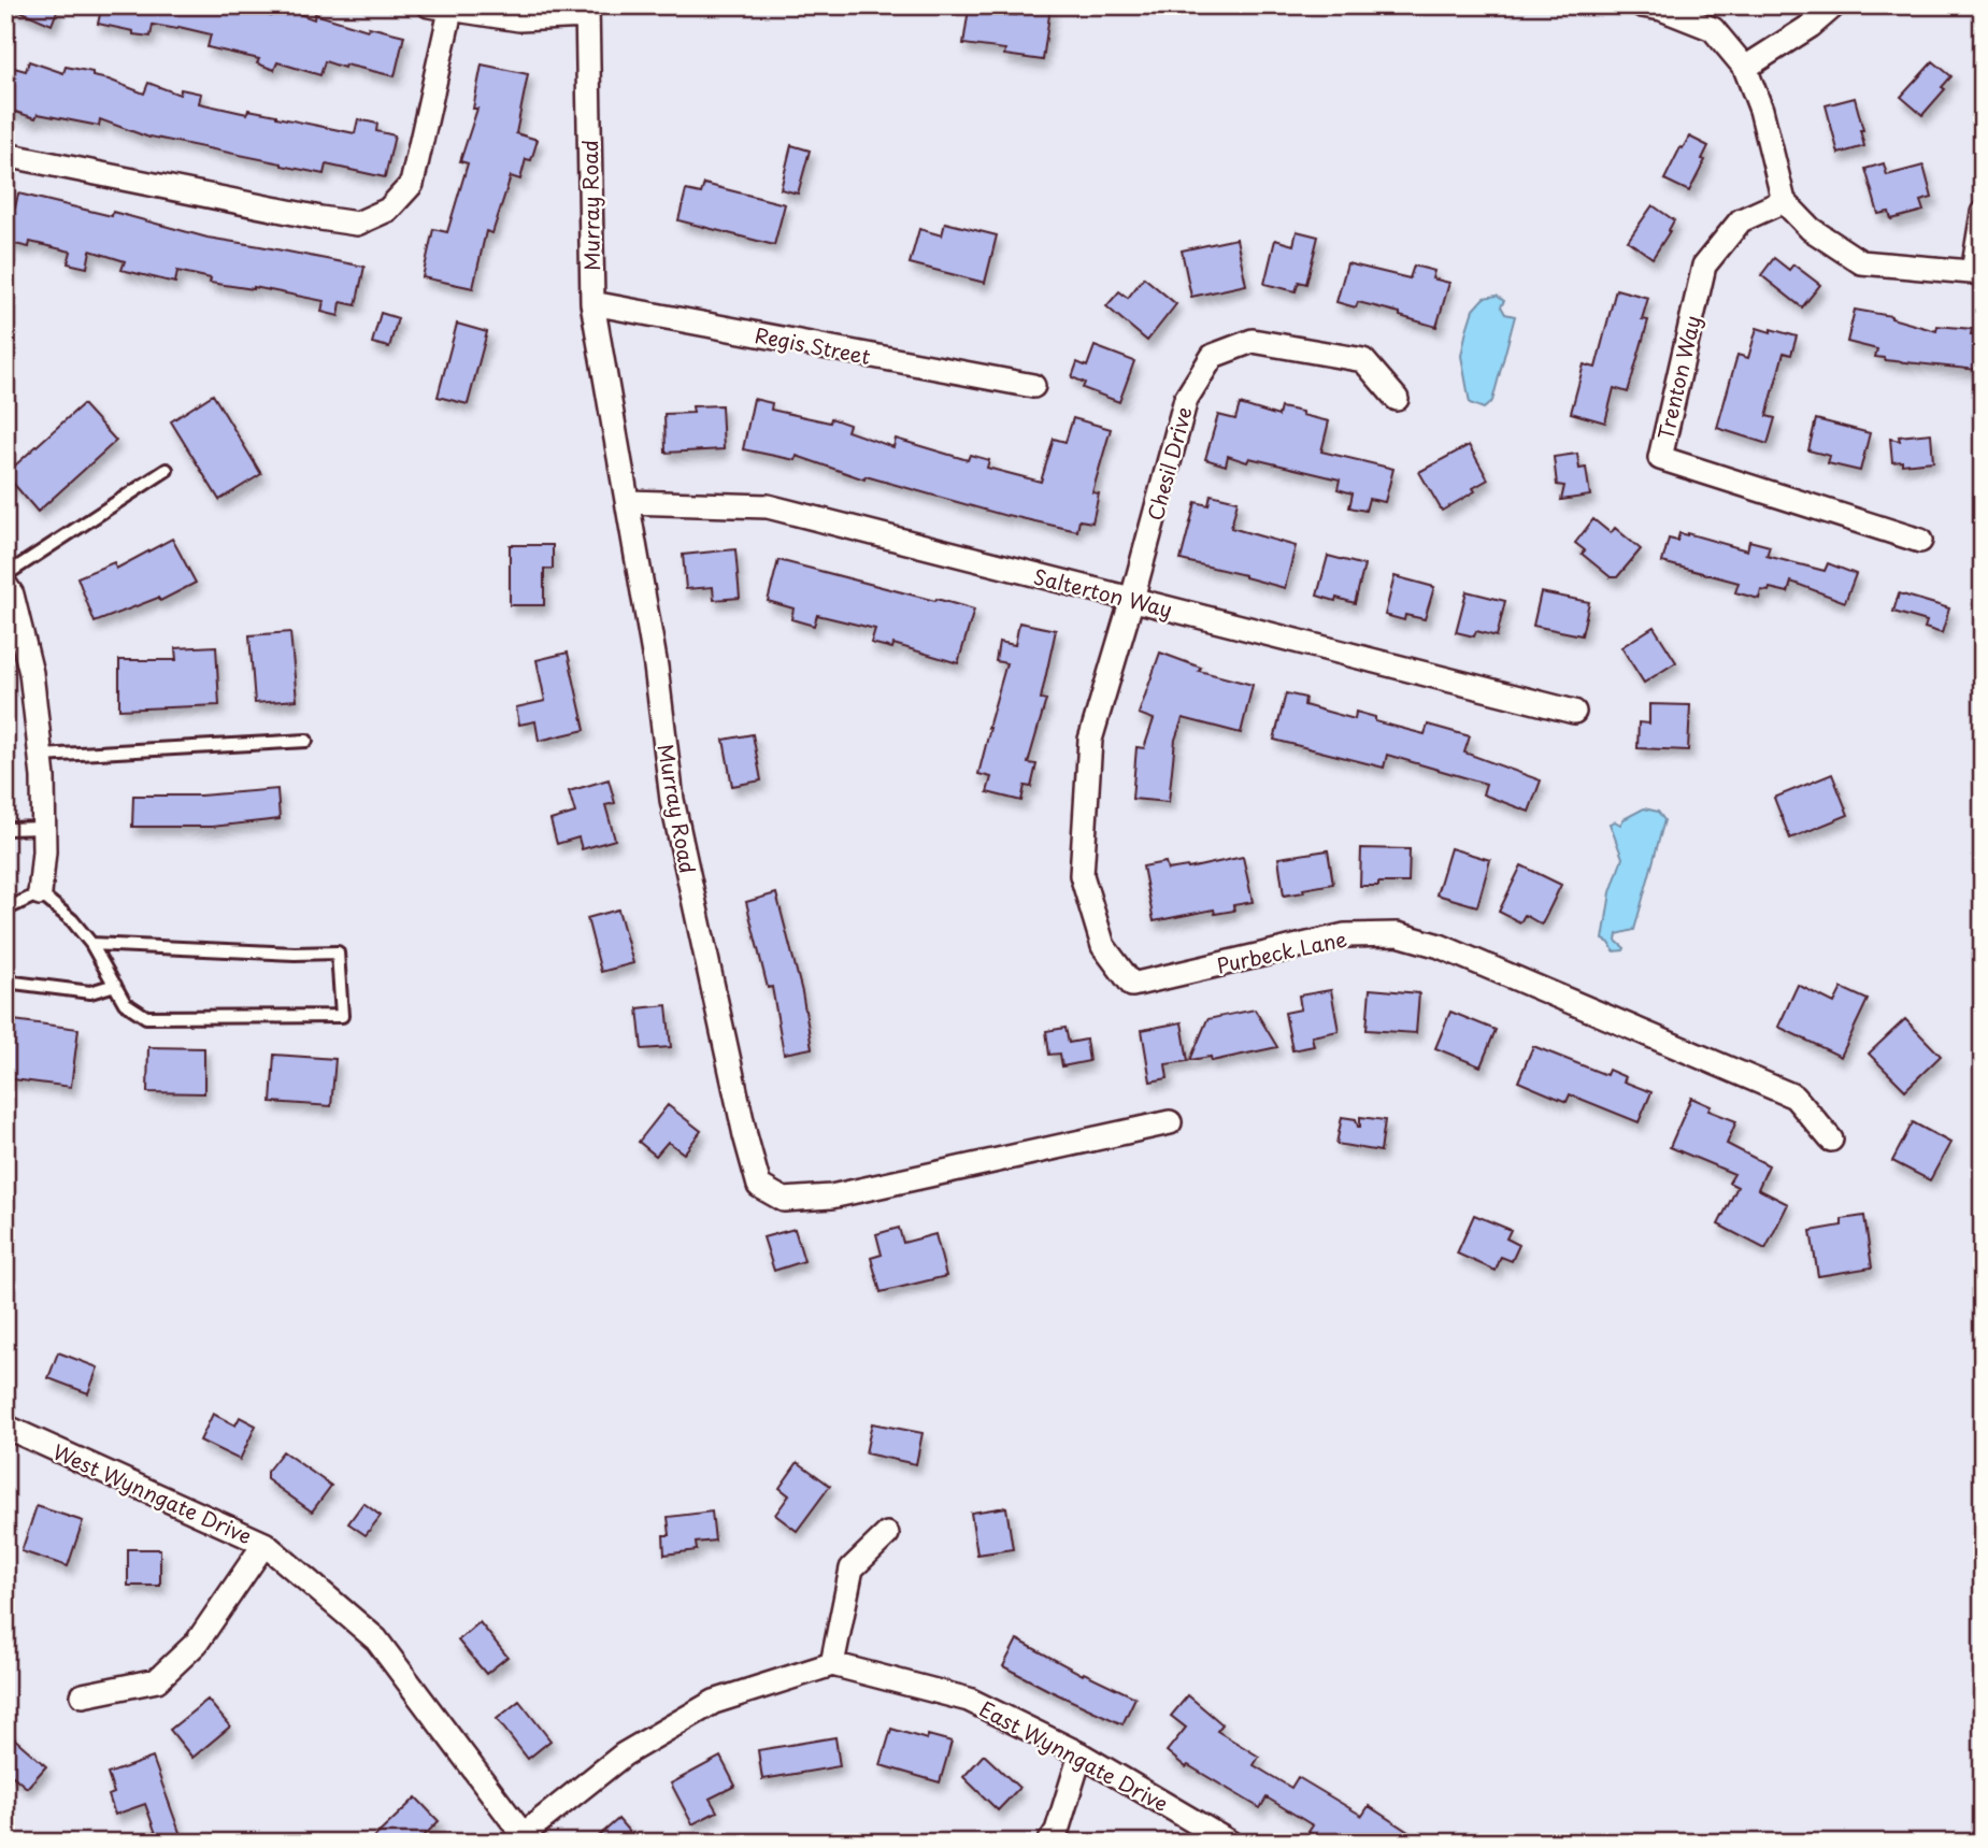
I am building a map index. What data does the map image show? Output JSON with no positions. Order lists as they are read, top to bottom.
{
  "streets": {
    "street": [
      "Murray Road",
      "Regis Street",
      "Trenton Way",
      "Chesil Drive",
      "Salterton Way",
      "Purbeck Lane",
      "West Wynngate Drive",
      "East Wynngate Drive"
    ]
  },
  "crossings": [
    ["Murray Road", "Regis Street"],
    ["Murray Road", "Salterton Way"],
    ["Chesil Drive", "Salterton Way"],
    ["Chesil Drive", "Purbeck Lane"],
    ["Salterton Way", "Purbeck Lane"]
  ]
}
